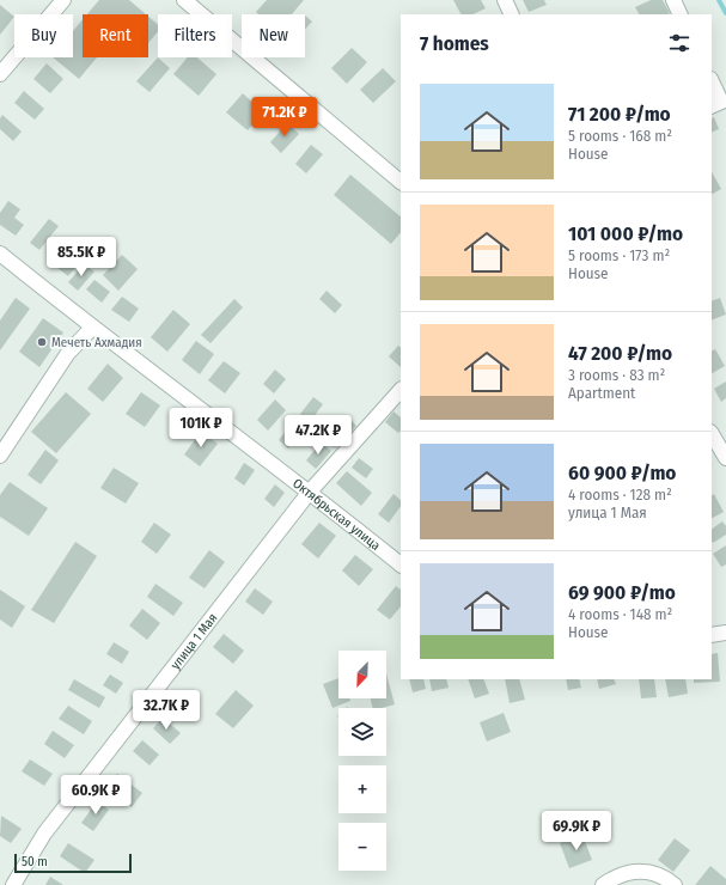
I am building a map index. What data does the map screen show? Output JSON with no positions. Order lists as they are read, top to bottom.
{
  "streets": {
    "street": ["Октябрьская улица", "улица 1 Мая"]
  },
  "crossings": [
    ["Октябрьская улица", "улица 1 Мая"]
  ],
  "places": ["Мечеть Ахмадия"],
  "scale_bar": "50 m",
  "north": "bottom left",
  "page": {
    "chip": [
      "Buy",
      "Rent",
      "Filters",
      "New"
    ],
    "heading": "7 homes",
    "list": [
      {
        "name": "71 200 ₽/mo",
        "note": "5 rooms · 168 m² · House"
      },
      {
        "name": "101 000 ₽/mo",
        "note": "5 rooms · 173 m² · House"
      },
      {
        "name": "47 200 ₽/mo",
        "note": "3 rooms · 83 m² · Apartment"
      },
      {
        "name": "60 900 ₽/mo",
        "note": "4 rooms · 128 m² · улица 1 Мая"
      },
      {
        "name": "69 900 ₽/mo",
        "note": "4 rooms · 148 m² · House"
      }
    ],
    "price": [
      "71.2K ₽",
      "85.5K ₽",
      "101K ₽",
      "47.2K ₽",
      "32.7K ₽",
      "60.9K ₽",
      "69.9K ₽"
    ],
    "map_buttons": ["+", "−"],
    "scale": "50 m"
  }
}
